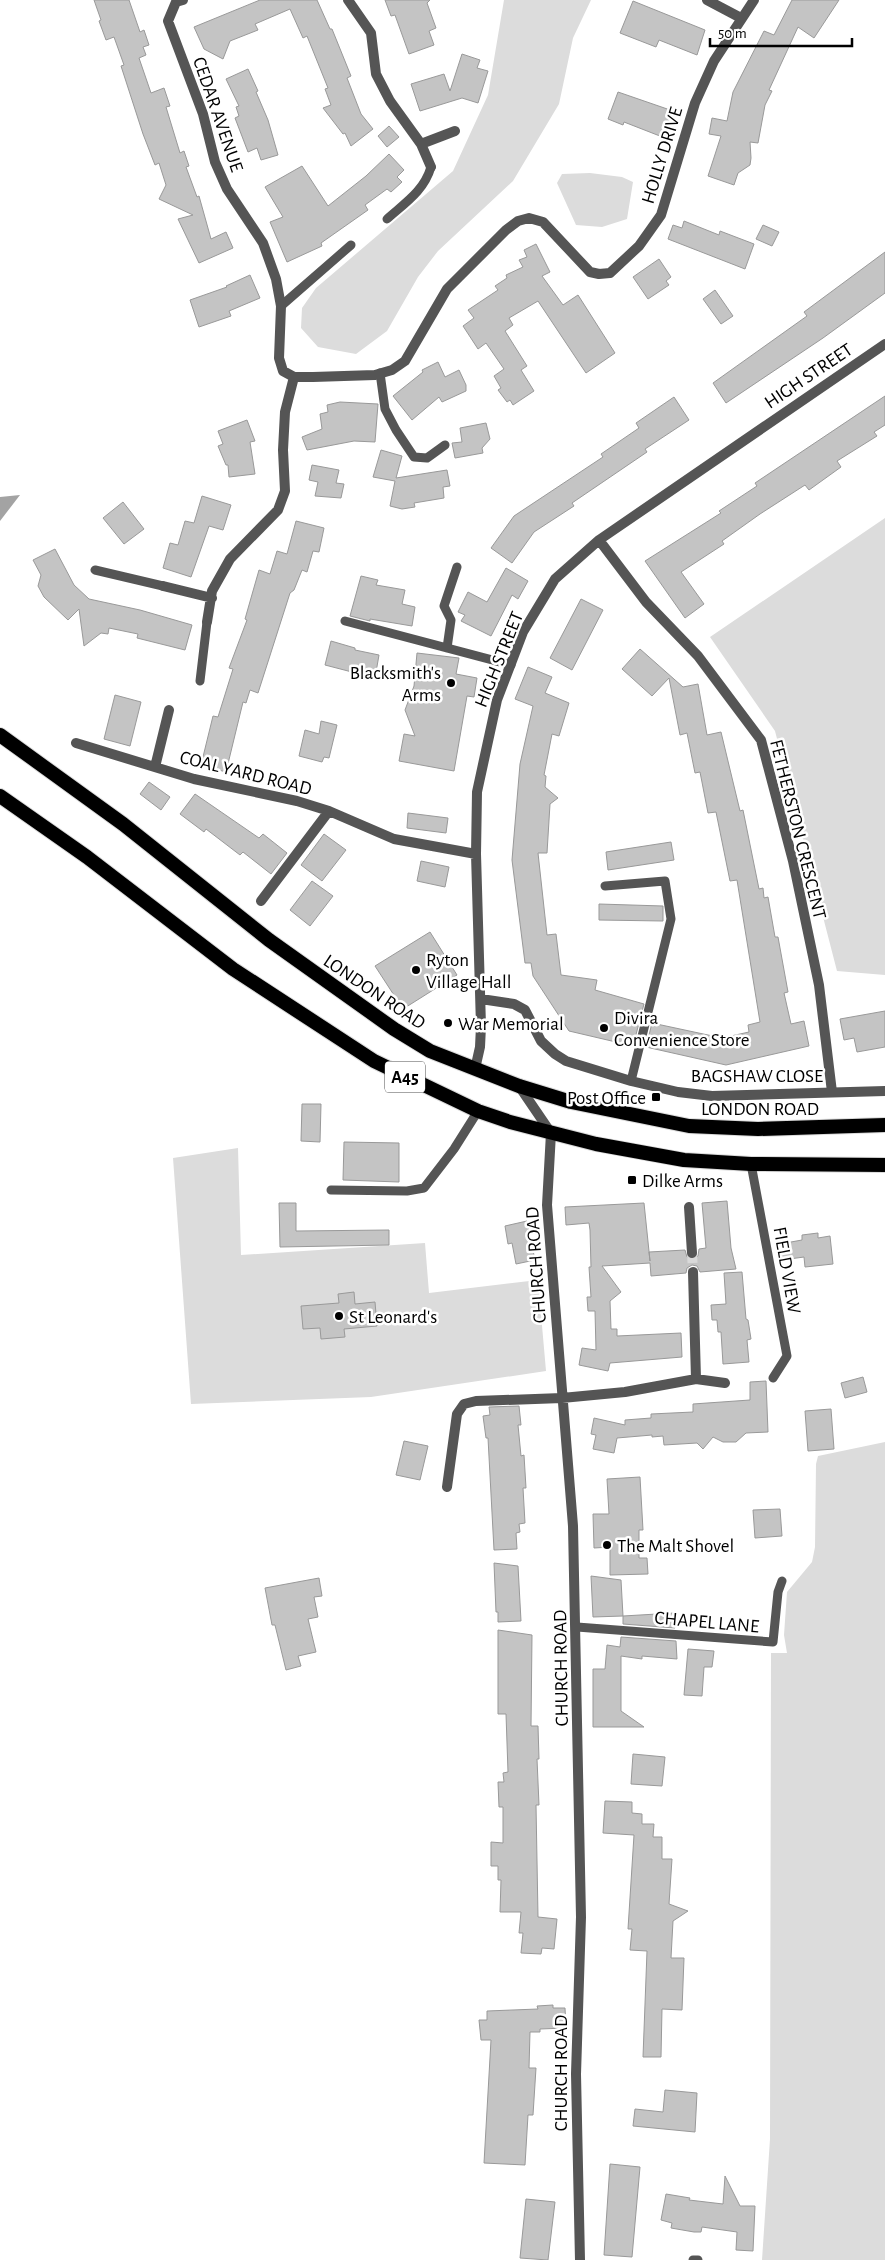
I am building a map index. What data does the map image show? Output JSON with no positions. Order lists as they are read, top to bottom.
{
  "streets": {
    "highway": ["LONDON ROAD", "A45"],
    "street": [
      "CEDAR AVENUE",
      "HOLLY DRIVE",
      "HIGH STREET",
      "COAL YARD ROAD",
      "FETHERSTON CRESCENT",
      "BAGSHAW CLOSE",
      "CHURCH ROAD"
    ],
    "lane": ["FIELD VIEW", "CHAPEL LANE"]
  },
  "crossings": [
    ["CEDAR AVENUE", "HOLLY DRIVE"],
    ["HIGH STREET", "COAL YARD ROAD"],
    ["HIGH STREET", "FETHERSTON CRESCENT"],
    ["HIGH STREET", "LONDON ROAD"],
    ["HIGH STREET", "BAGSHAW CLOSE"],
    ["FETHERSTON CRESCENT", "BAGSHAW CLOSE"],
    ["A45", "CHURCH ROAD"],
    ["A45", "FIELD VIEW"],
    ["CHURCH ROAD", "CHAPEL LANE"]
  ],
  "places": {
    "other": [
      "Blacksmith's Arms",
      "Ryton Village Hall",
      "War Memorial",
      "Divira Convenience Store",
      "St Leonard's",
      "The Malt Shovel"
    ],
    "transit": ["Post Office", "Dilke Arms"]
  },
  "scale_bar": "50 m"
}
